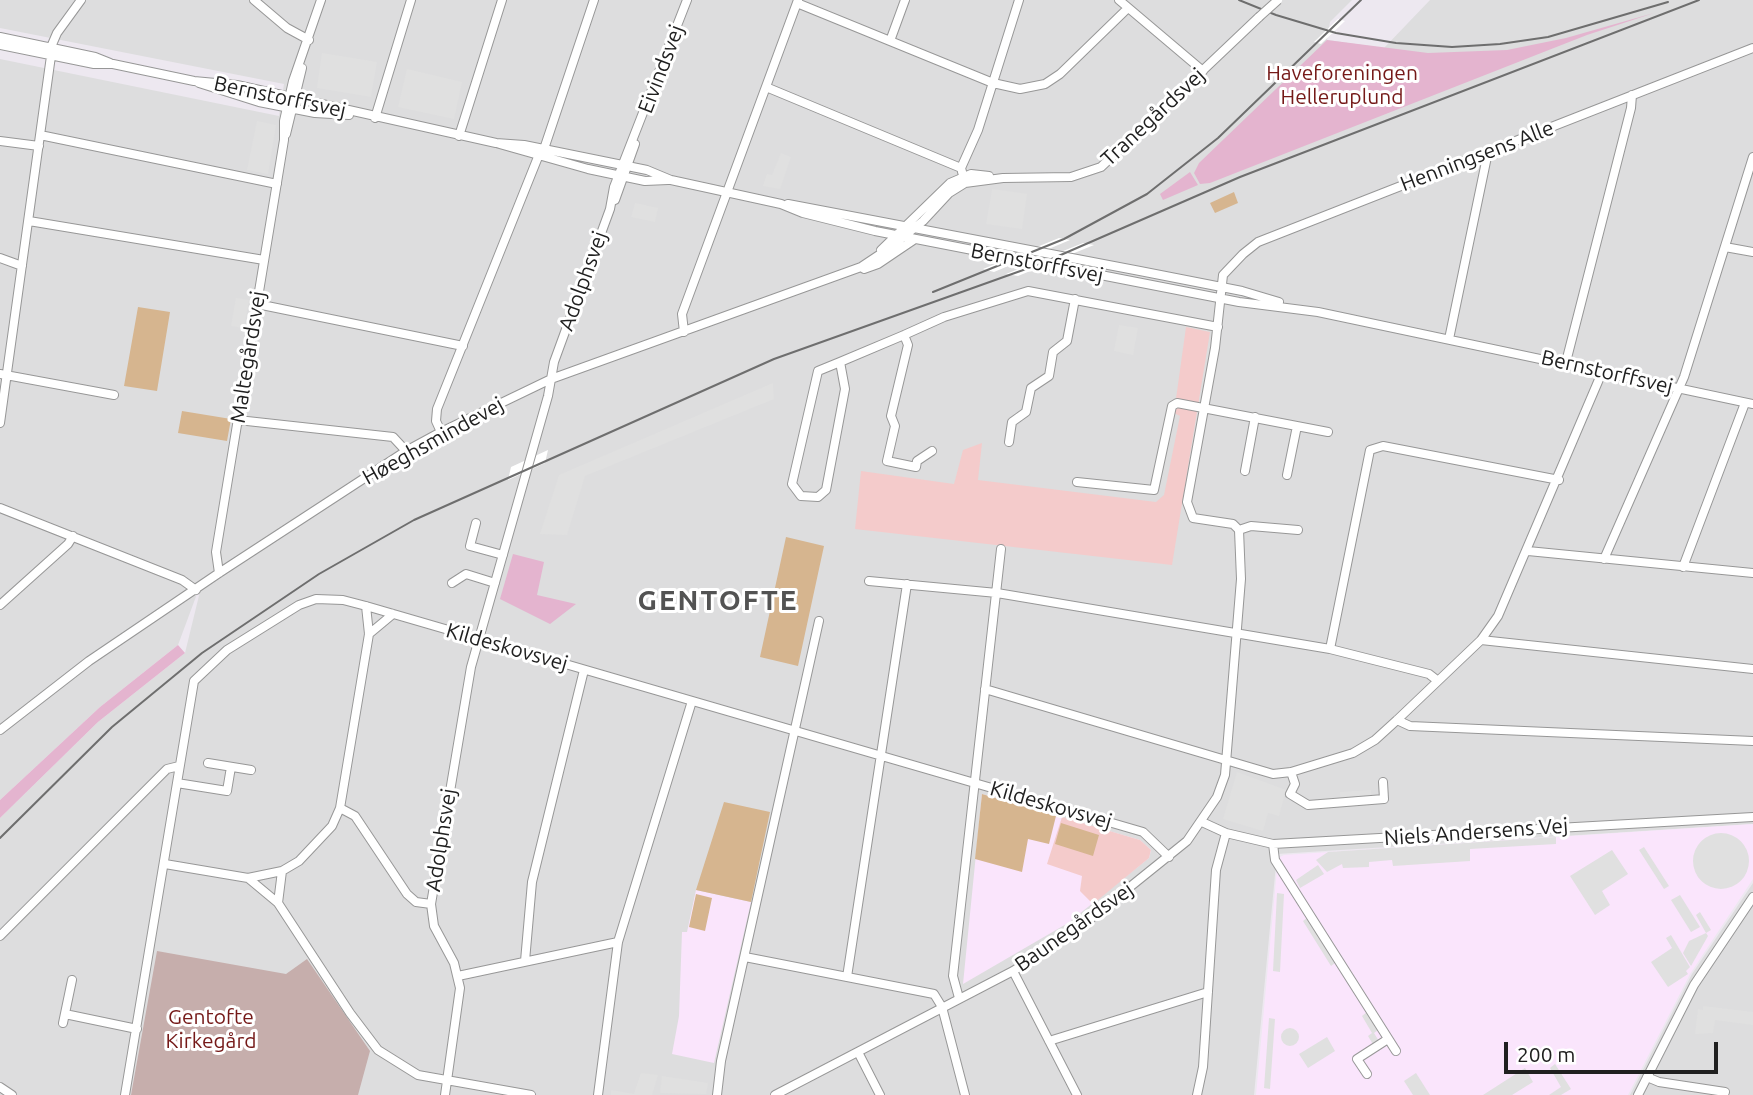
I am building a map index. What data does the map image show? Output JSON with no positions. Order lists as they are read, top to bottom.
{
  "streets": {
    "street": [
      "Eivindsvej",
      "Bernstorffsvej",
      "Tranegårdsvej",
      "Henningsens Alle",
      "Adolphsvej",
      "Maltegårdsvej",
      "Høeghsmindevej",
      "Kildeskovsvej",
      "Niels Andersens Vej",
      "Baunegårdsvej"
    ]
  },
  "crossings": [
    ["Eivindsvej", "Bernstorffsvej"],
    ["Eivindsvej", "Adolphsvej"],
    ["Bernstorffsvej", "Henningsens Alle"],
    ["Bernstorffsvej", "Adolphsvej"],
    ["Bernstorffsvej", "Maltegårdsvej"],
    ["Bernstorffsvej", "Høeghsmindevej"],
    ["Adolphsvej", "Høeghsmindevej"],
    ["Adolphsvej", "Kildeskovsvej"],
    ["Maltegårdsvej", "Høeghsmindevej"],
    ["Kildeskovsvej", "Baunegårdsvej"],
    ["Niels Andersens Vej", "Baunegårdsvej"]
  ],
  "districts": ["GENTOFTE"],
  "parks": ["Haveforeningen Helleruplund", "Gentofte Kirkegård"],
  "scale_bar": "200 m"
}
